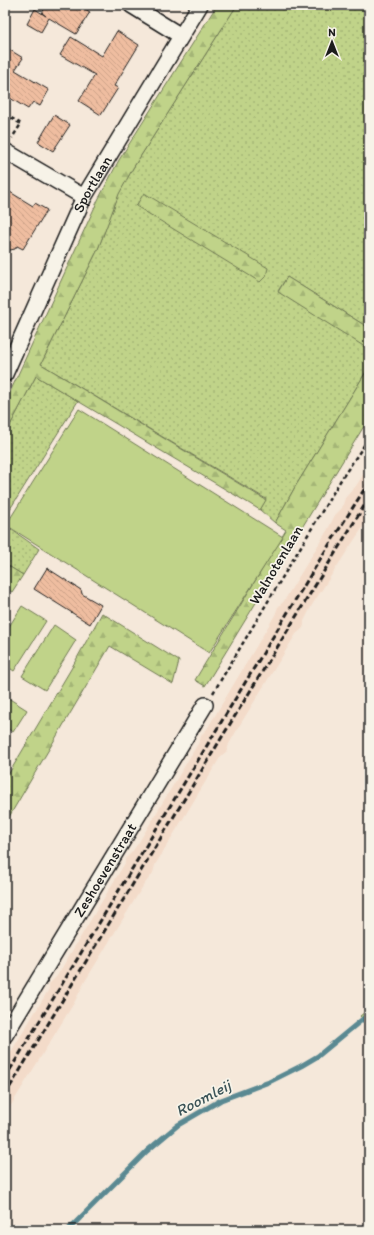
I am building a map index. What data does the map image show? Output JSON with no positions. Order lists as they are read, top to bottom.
{
  "streets": {
    "street": ["Sportlaan", "Zeshoevenstraat"],
    "path": ["Walnotenlaan"]
  },
  "crossings": [
    ["Walnotenlaan", "Zeshoevenstraat"]
  ],
  "water": ["Roomleij"],
  "north": "top"
}
